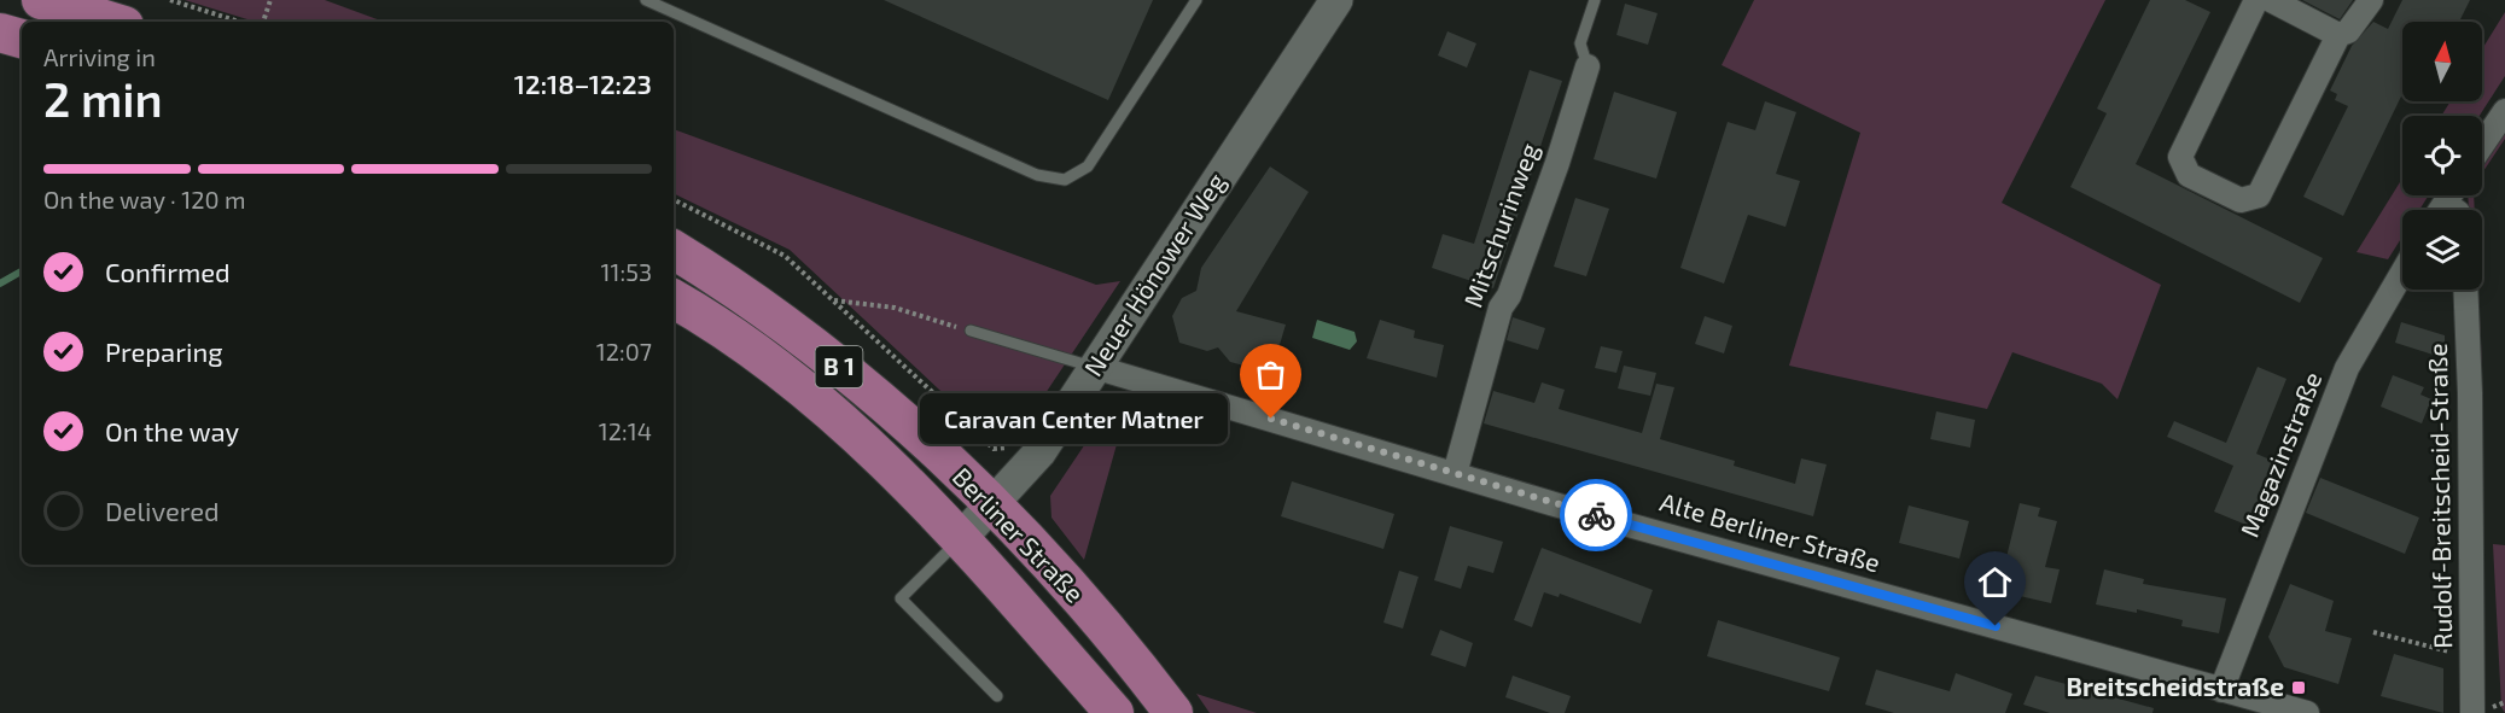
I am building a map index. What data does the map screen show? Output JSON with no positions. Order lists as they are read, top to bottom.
{
  "streets": {
    "main road": ["Neuer Hönower Weg", "B 1", "Berliner Straße"],
    "street": [
      "Mitschurinweg",
      "Magazinstraße",
      "Rudolf-Breitscheid-Straße",
      "Alte Berliner Straße"
    ]
  },
  "crossings": [
    ["Mitschurinweg", "Alte Berliner Straße"],
    ["Neuer Hönower Weg", "Alte Berliner Straße"],
    ["Neuer Hönower Weg", "Berliner Straße"],
    ["Magazinstraße", "Alte Berliner Straße"]
  ],
  "places": {
    "other": ["Caravan Center Matner"],
    "transit": ["Breitscheidstraße"]
  },
  "north": "top",
  "page": {
    "heading": ["2 min", "Arriving in", "12:18–12:23"],
    "bar": "On the way · 120 m",
    "list": [
      ["Confirmed", "11:53"],
      ["Preparing", "12:07"],
      ["On the way", "12:14"],
      "Delivered"
    ],
    "bubble": "Caravan Center Matner"
  }
}
